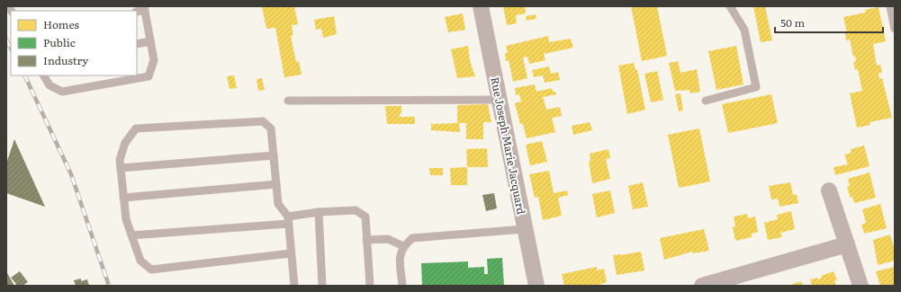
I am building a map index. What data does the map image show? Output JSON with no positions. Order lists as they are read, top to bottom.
{
  "streets": {
    "street": ["Rue Joseph Marie Jacquard"]
  },
  "legend": ["Homes", "Public", "Industry"],
  "scale_bar": "50 m"
}
